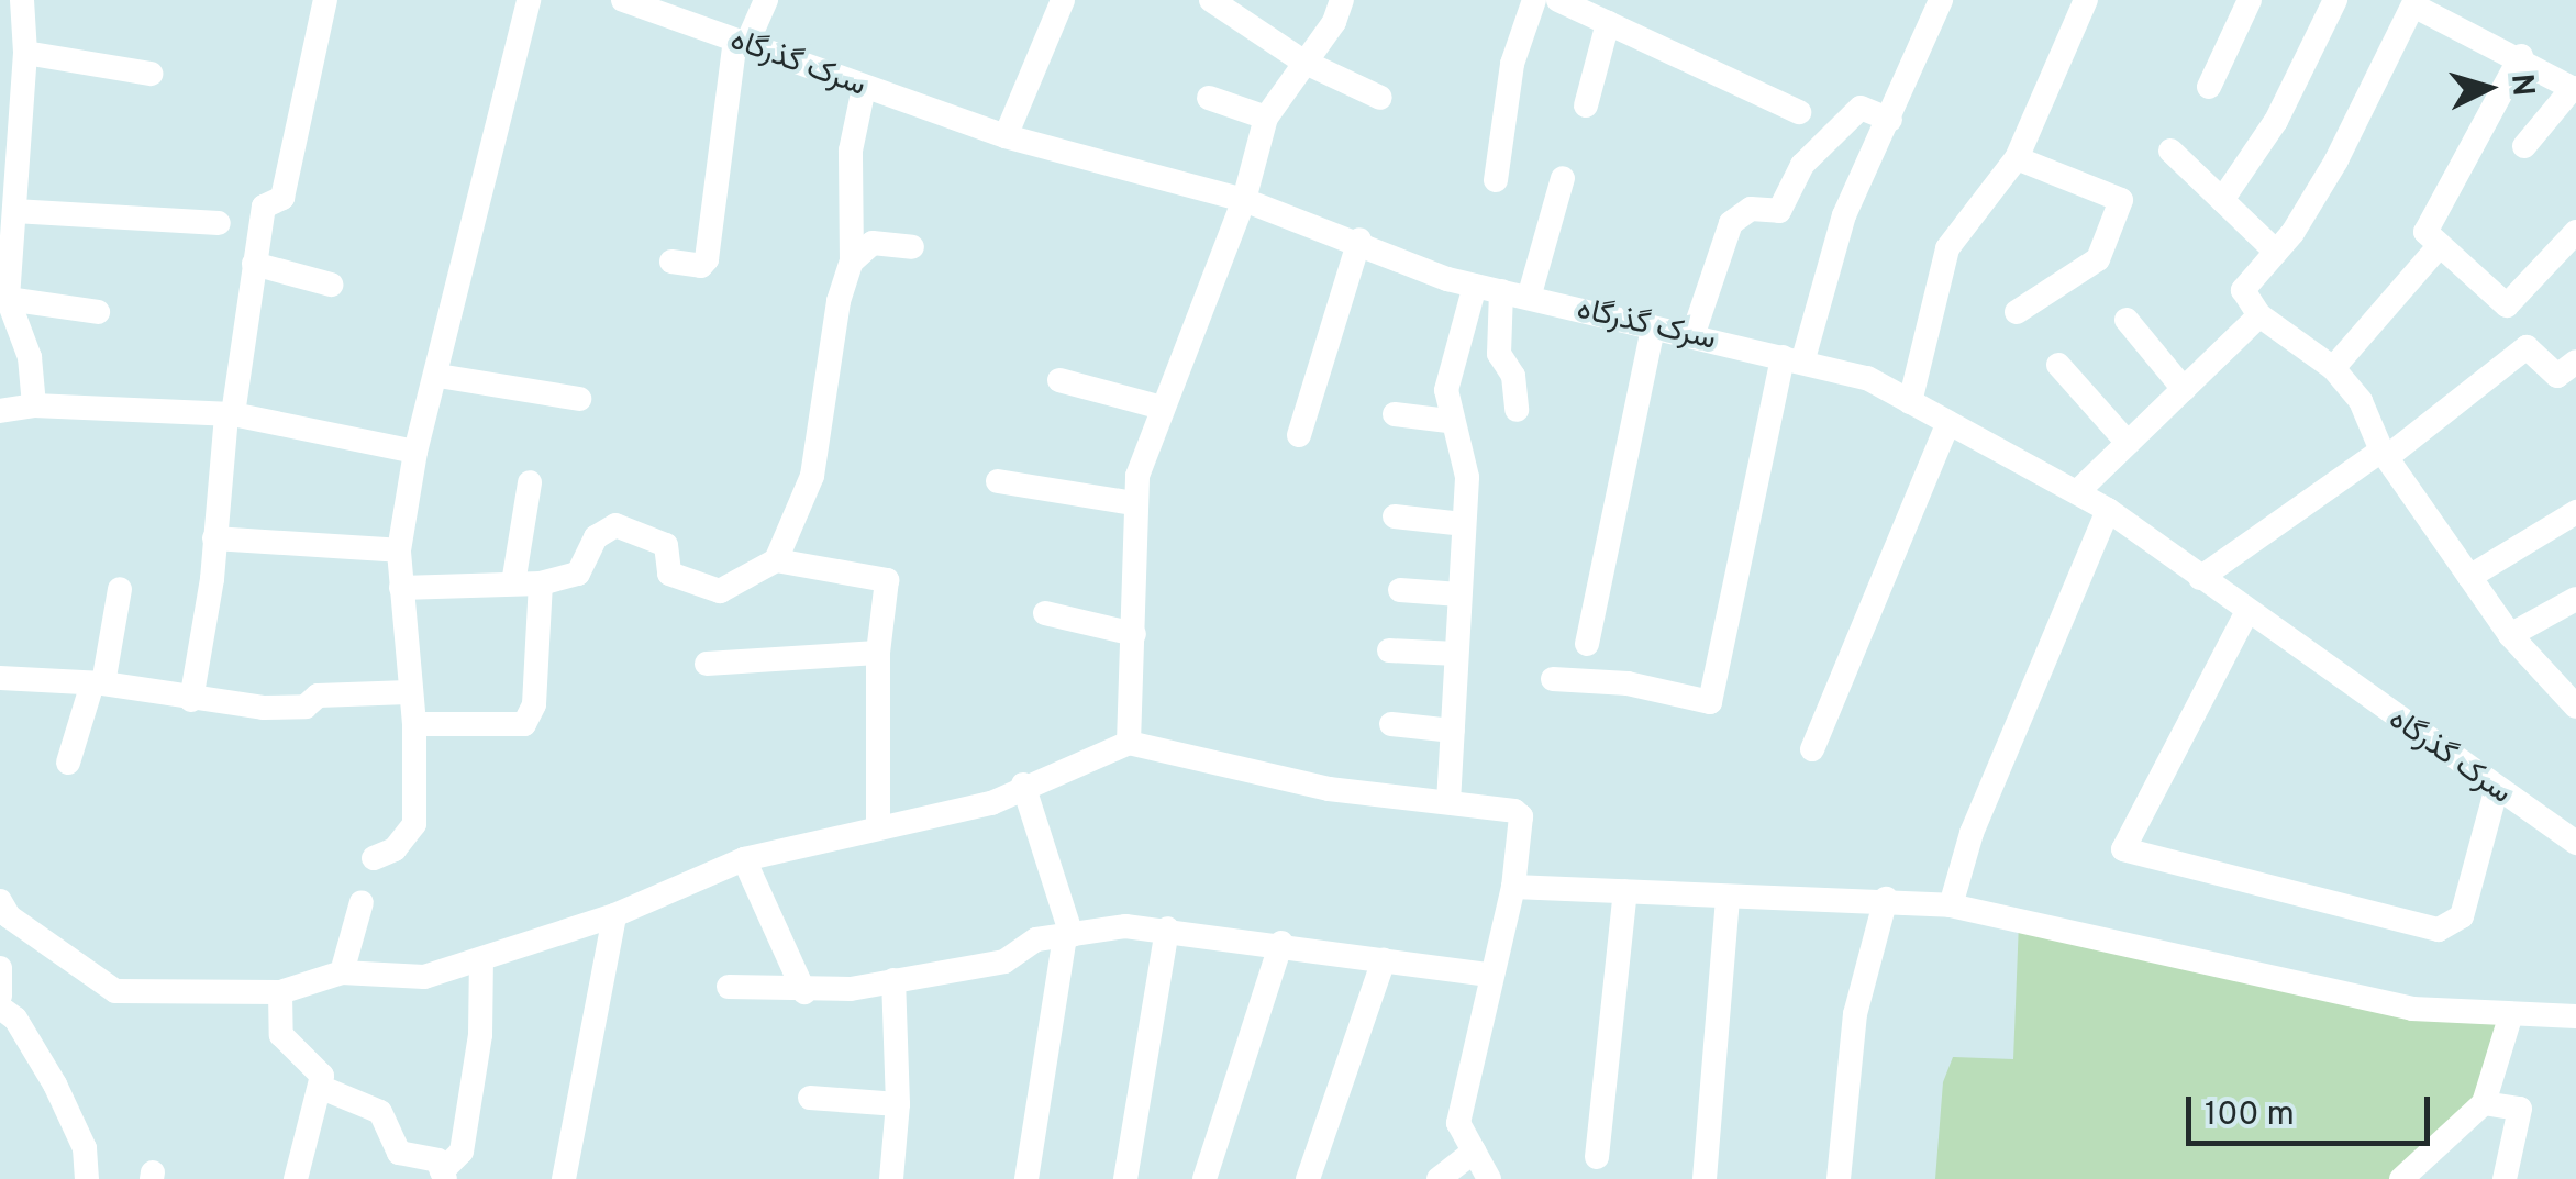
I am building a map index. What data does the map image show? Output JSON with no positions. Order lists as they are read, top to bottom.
{
  "streets": {
    "street": ["سرک گذرگاه"]
  },
  "scale_bar": "100 m",
  "north": "right"
}
